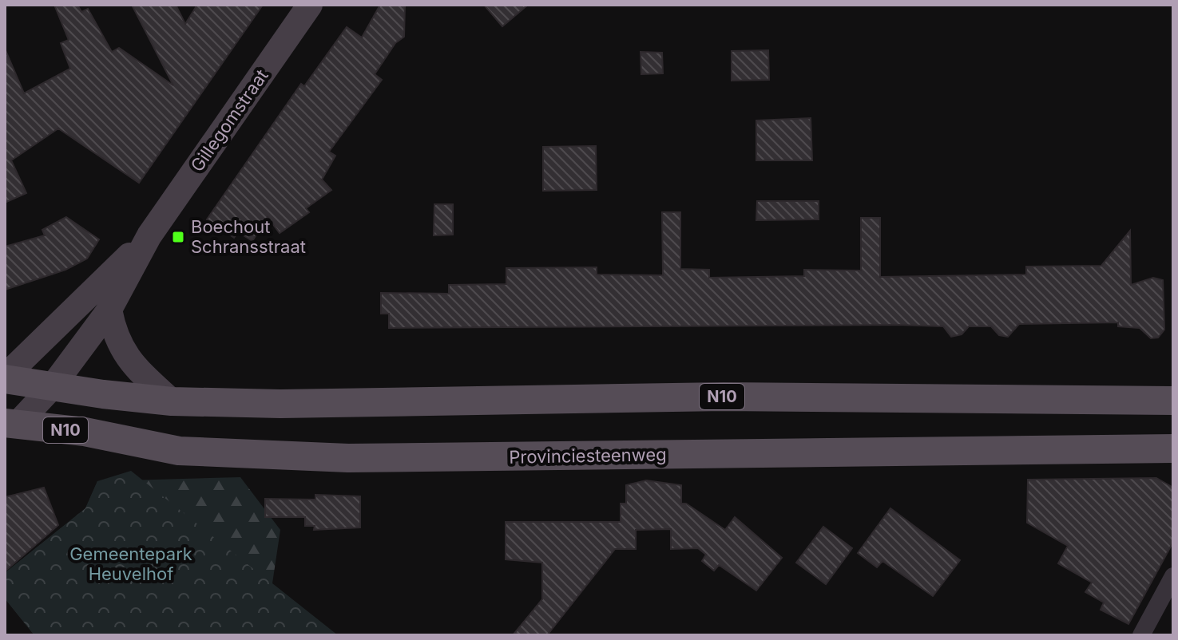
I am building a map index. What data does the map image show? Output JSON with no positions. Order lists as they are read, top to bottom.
{
  "streets": {
    "main road": ["N10", "Provinciesteenweg"],
    "street": ["Gillegomstraat"]
  },
  "crossings": [
    ["Gillegomstraat", "N10"],
    ["Gillegomstraat", "Provinciesteenweg"]
  ],
  "parks": ["Gemeentepark Heuvelhof"],
  "places": {
    "transit": ["Boechout Schransstraat"]
  }
}
